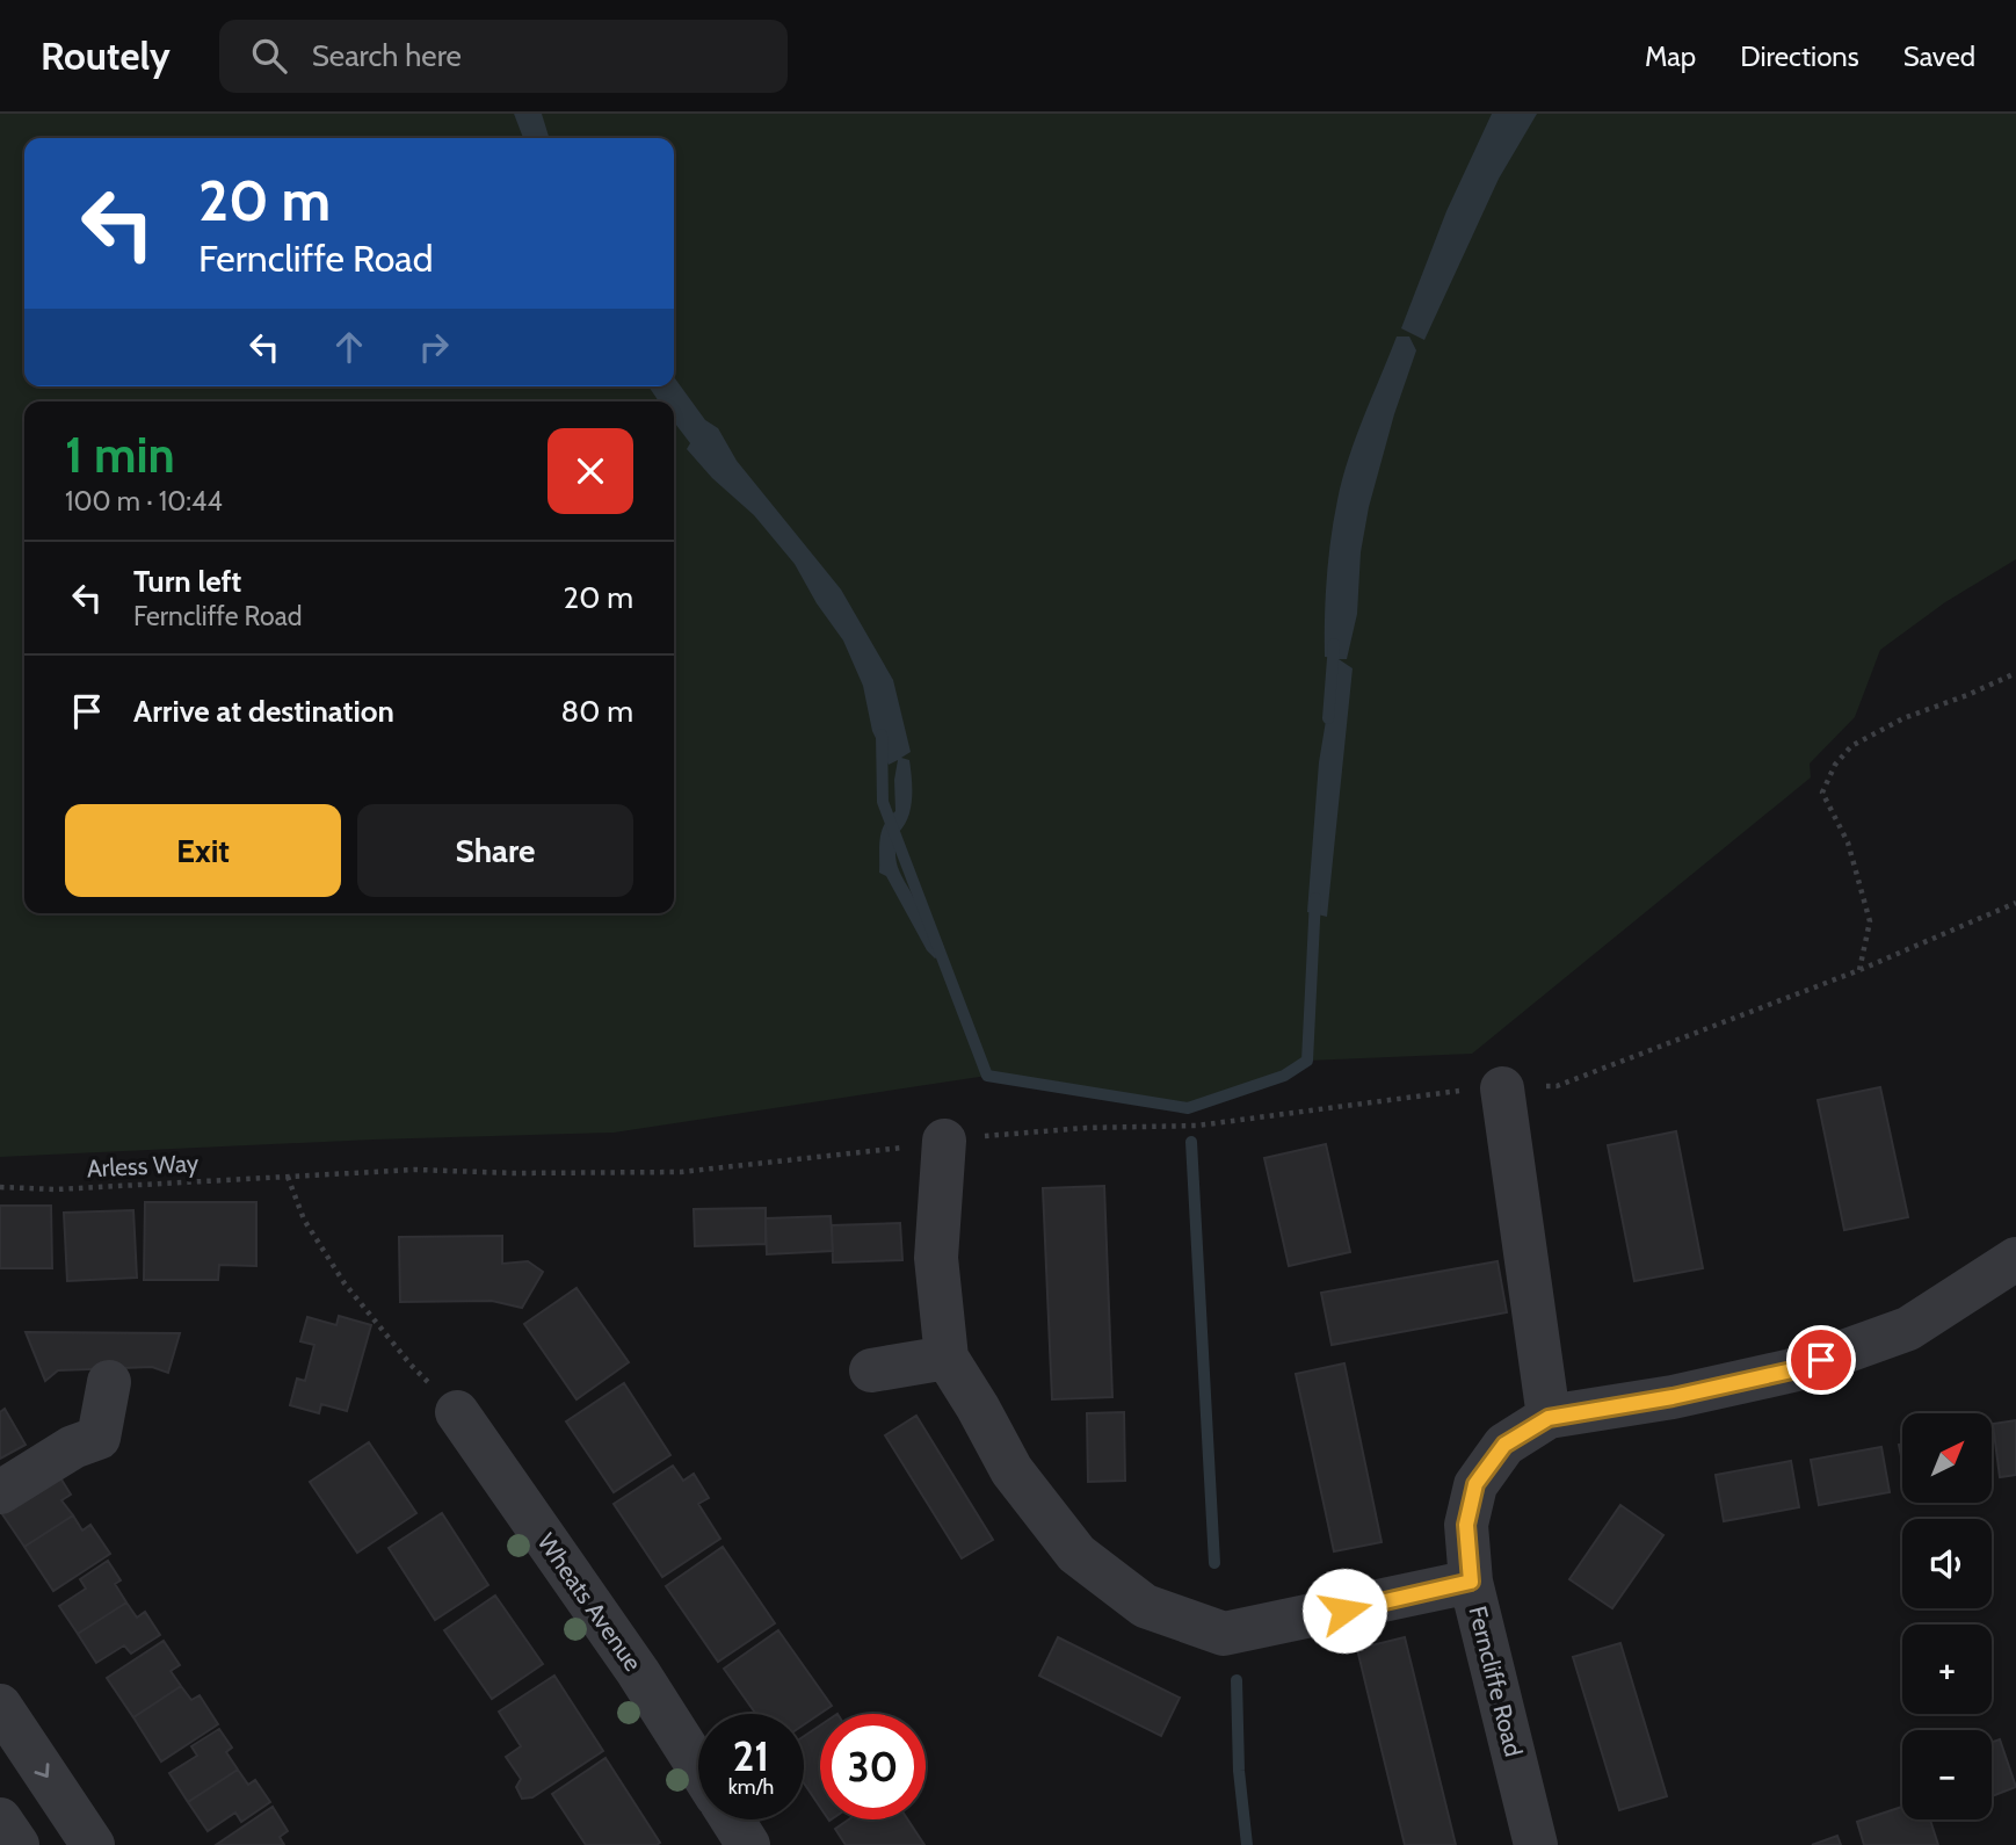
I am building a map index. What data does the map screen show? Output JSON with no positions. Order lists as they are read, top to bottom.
{
  "streets": {
    "street": ["Wheats Avenue", "Ferncliffe Road"],
    "path": ["Arless Way"]
  },
  "north": "top right",
  "page": {
    "header": "Routely",
    "search": "Search here",
    "nav": ["Map", "Directions", "Saved"],
    "turn": ["20 m", "Ferncliffe Road"],
    "heading": ["1 min", "100 m · 10:44"],
    "list": [
      {
        "name": "Turn left",
        "note": "Ferncliffe Road",
        "value": "20 m"
      },
      {
        "name": "Arrive at destination",
        "value": "80 m"
      }
    ],
    "buttons": ["Exit", "Share"],
    "map_buttons": ["+", "−"],
    "speed": "21 km/h",
    "limit": "30"
  }
}
